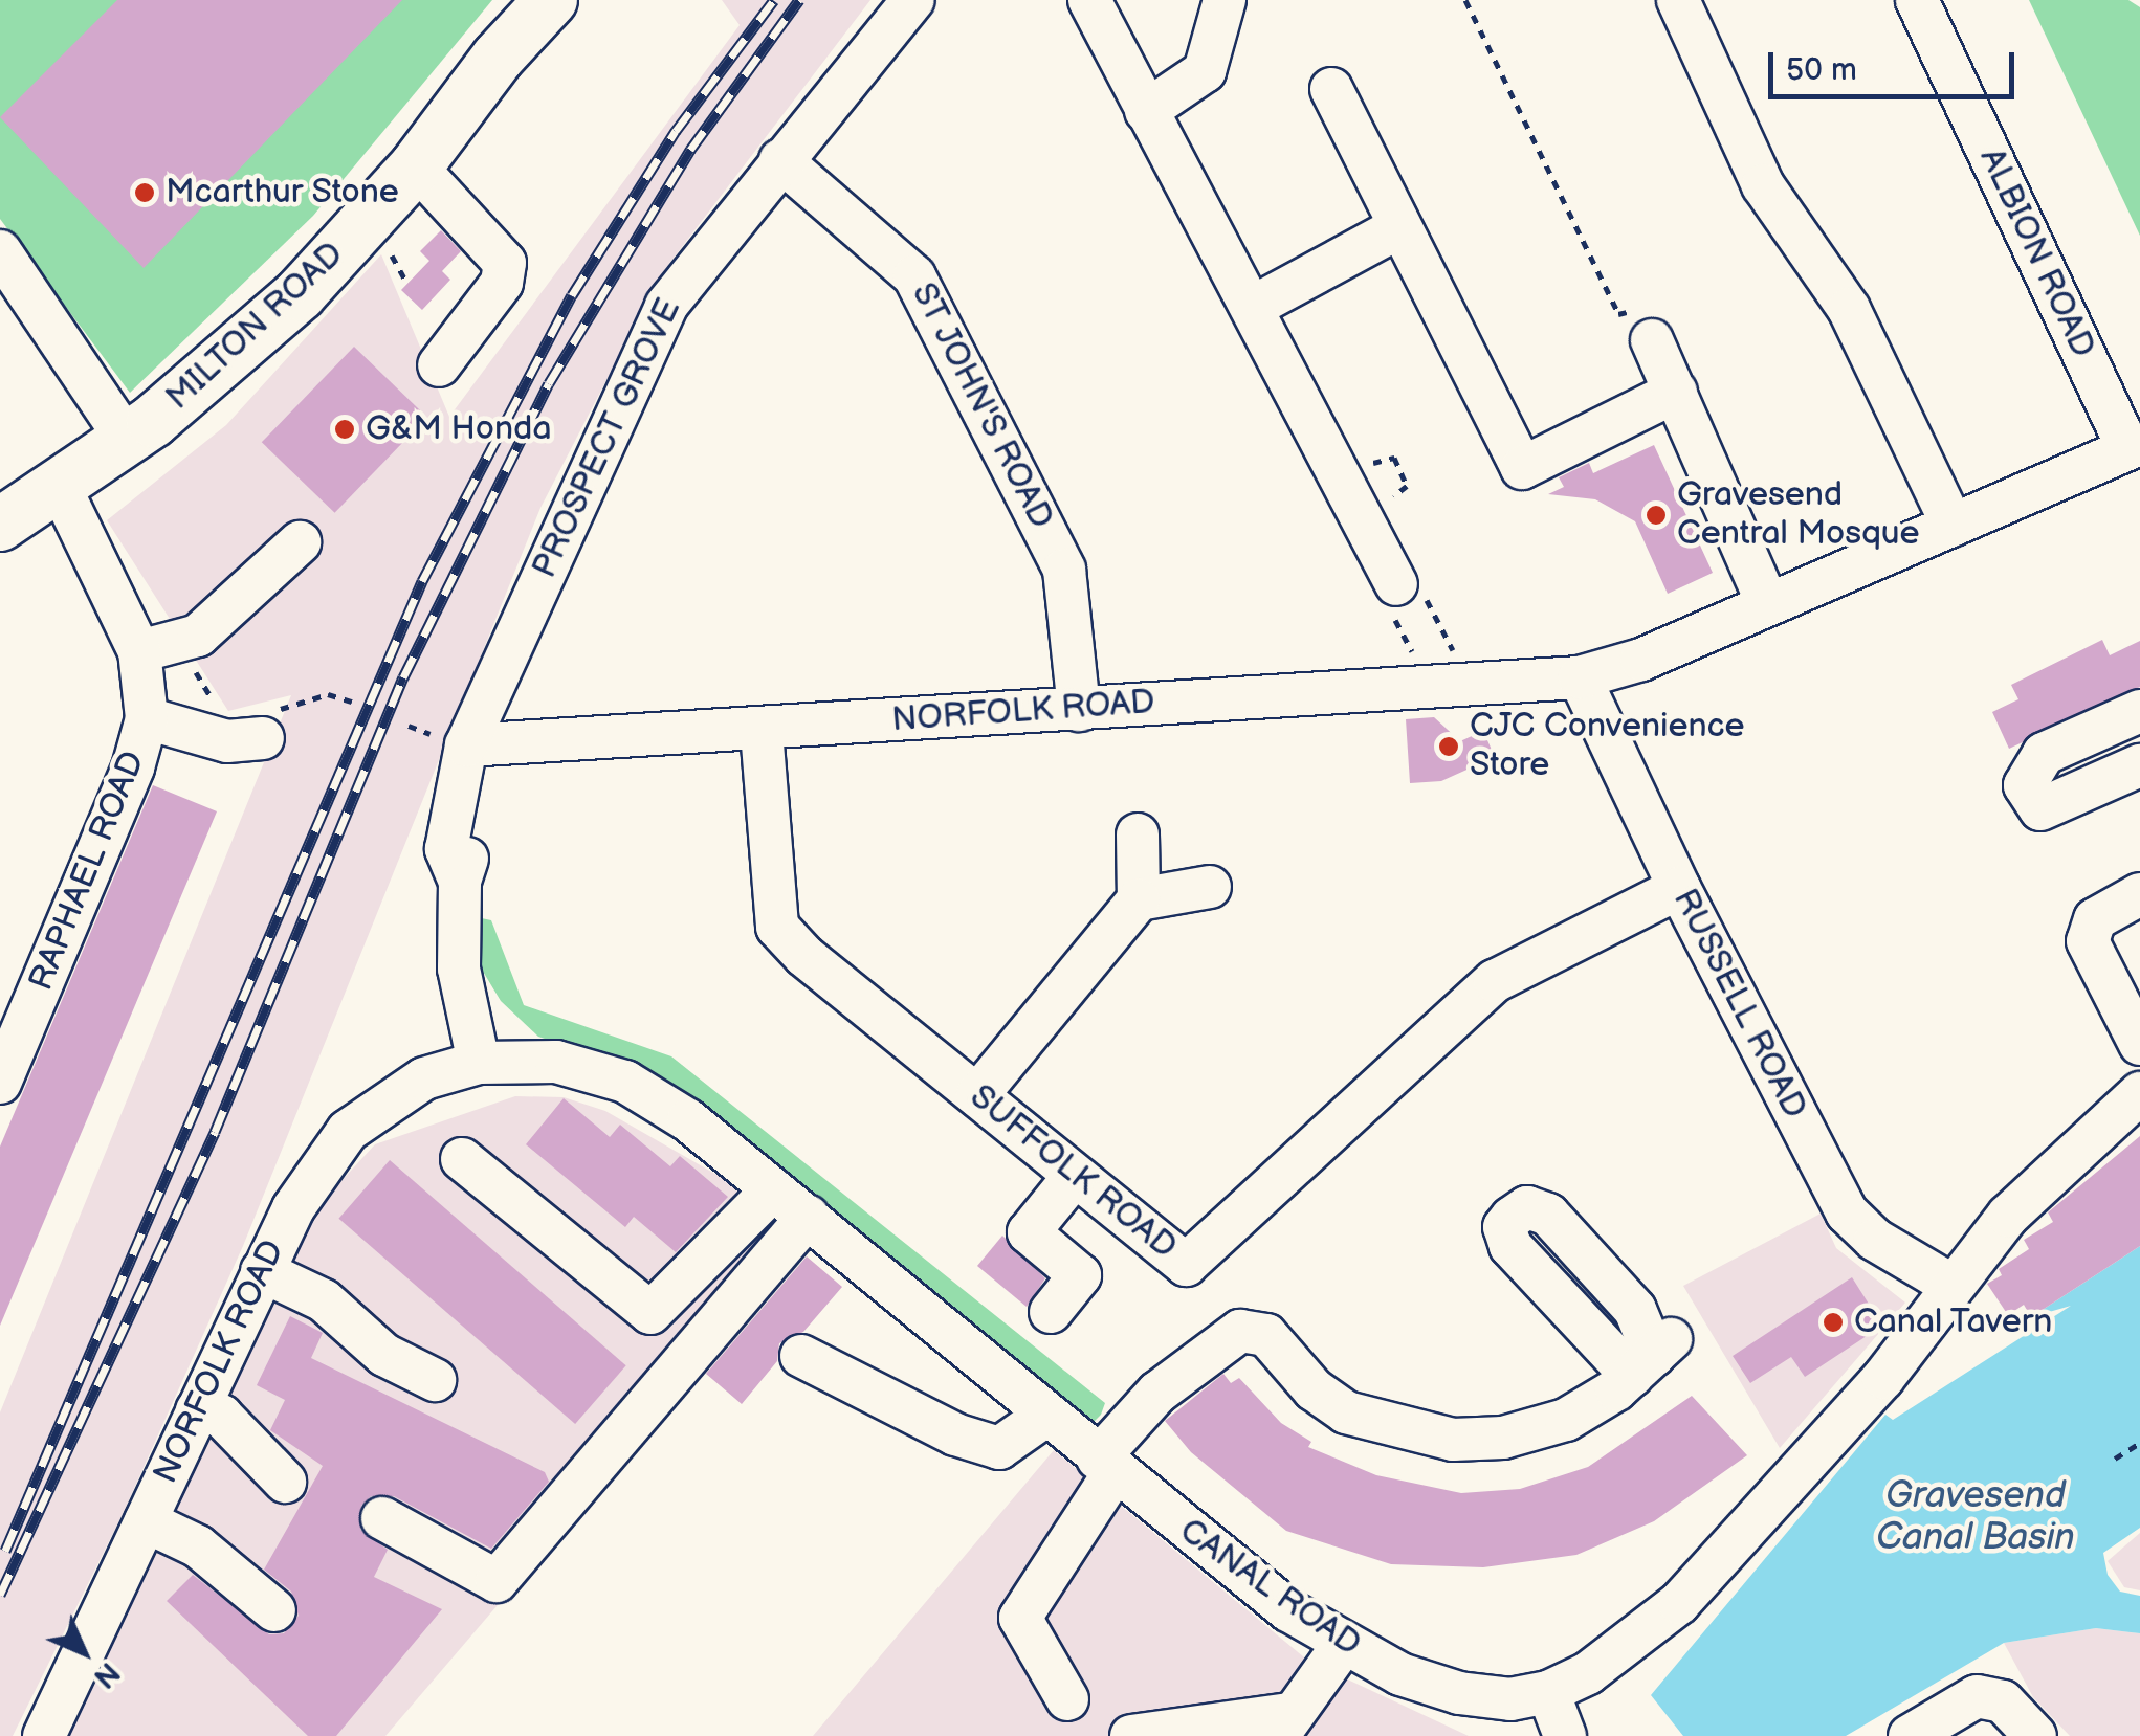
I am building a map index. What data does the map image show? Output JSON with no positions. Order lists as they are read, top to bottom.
{
  "streets": {
    "main road": ["MILTON ROAD"],
    "street": [
      "ALBION ROAD",
      "ST JOHN'S ROAD",
      "PROSPECT GROVE",
      "NORFOLK ROAD",
      "RAPHAEL ROAD",
      "RUSSELL ROAD",
      "SUFFOLK ROAD",
      "CANAL ROAD"
    ]
  },
  "crossings": [
    ["ALBION ROAD", "NORFOLK ROAD"],
    ["MILTON ROAD", "RAPHAEL ROAD"],
    ["ST JOHN'S ROAD", "PROSPECT GROVE"],
    ["ST JOHN'S ROAD", "NORFOLK ROAD"],
    ["PROSPECT GROVE", "NORFOLK ROAD"],
    ["PROSPECT GROVE", "CANAL ROAD"],
    ["NORFOLK ROAD", "RUSSELL ROAD"],
    ["NORFOLK ROAD", "SUFFOLK ROAD"],
    ["NORFOLK ROAD", "CANAL ROAD"],
    ["RUSSELL ROAD", "SUFFOLK ROAD"],
    ["RUSSELL ROAD", "CANAL ROAD"]
  ],
  "water": ["Gravesend Canal Basin"],
  "places": [
    "Mcarthur Stone",
    "G&M Honda",
    "Gravesend Central Mosque",
    "CJC Convenience Store",
    "Canal Tavern"
  ],
  "scale_bar": "50 m",
  "north": "bottom right"
}
